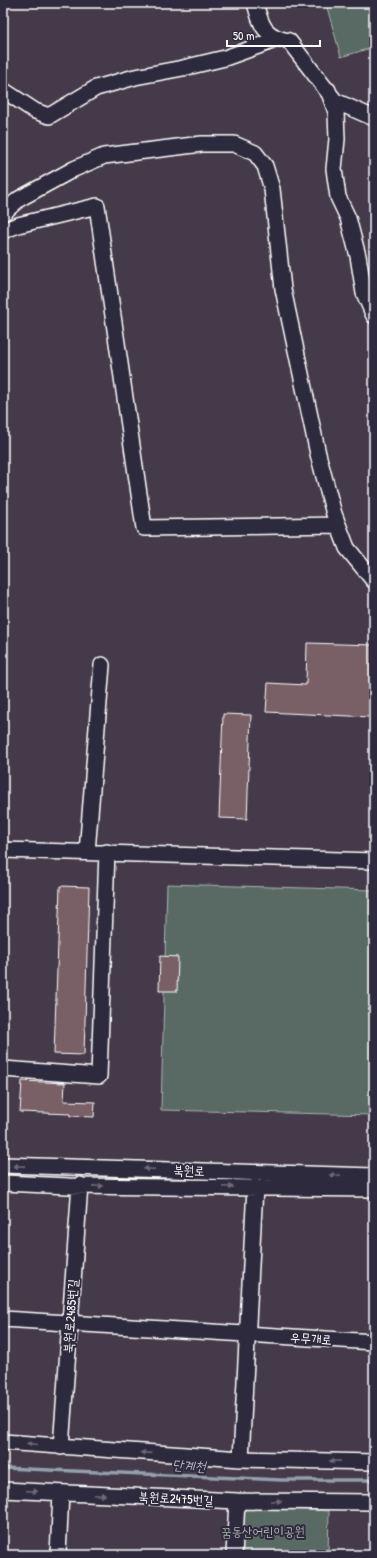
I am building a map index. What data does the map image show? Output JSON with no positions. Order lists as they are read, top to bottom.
{
  "streets": {
    "street": [
      "북원로",
      "북원로2485번길",
      "우무개로",
      "북원로2475번길"
    ]
  },
  "crossings": [
    ["북원로", "북원로2485번길"]
  ],
  "water": ["단계천"],
  "parks": ["꿈동산어린이공원"],
  "scale_bar": "50 m"
}
